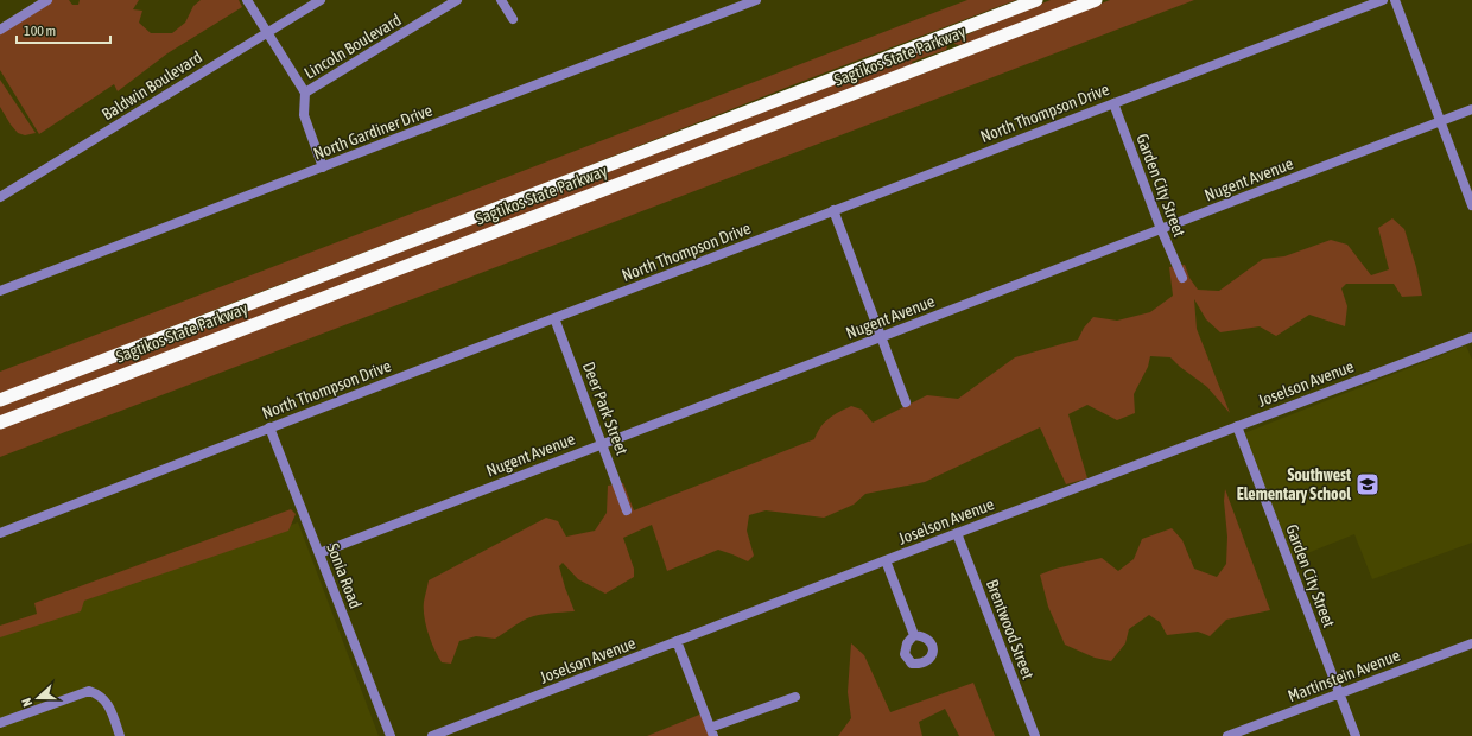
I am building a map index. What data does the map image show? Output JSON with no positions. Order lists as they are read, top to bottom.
{
  "streets": {
    "highway": ["Sagtikos State Parkway"],
    "street": [
      "Lincoln Boulevard",
      "Baldwin Boulevard",
      "North Thompson Drive",
      "North Gardiner Drive",
      "Nugent Avenue",
      "Garden City Street",
      "Joselson Avenue",
      "Deer Park Street",
      "Sonia Road",
      "Brentwood Street",
      "Martinstein Avenue"
    ]
  },
  "crossings": [
    ["Lincoln Boulevard", "North Gardiner Drive"],
    ["North Thompson Drive", "Garden City Street"],
    ["North Thompson Drive", "Deer Park Street"],
    ["North Thompson Drive", "Sonia Road"],
    ["Nugent Avenue", "Garden City Street"],
    ["Nugent Avenue", "Deer Park Street"],
    ["Nugent Avenue", "Sonia Road"],
    ["Garden City Street", "Joselson Avenue"],
    ["Garden City Street", "Martinstein Avenue"],
    ["Joselson Avenue", "Brentwood Street"]
  ],
  "places": {
    "school or university": ["Southwest Elementary School"]
  },
  "scale_bar": "100 m",
  "north": "left"
}
